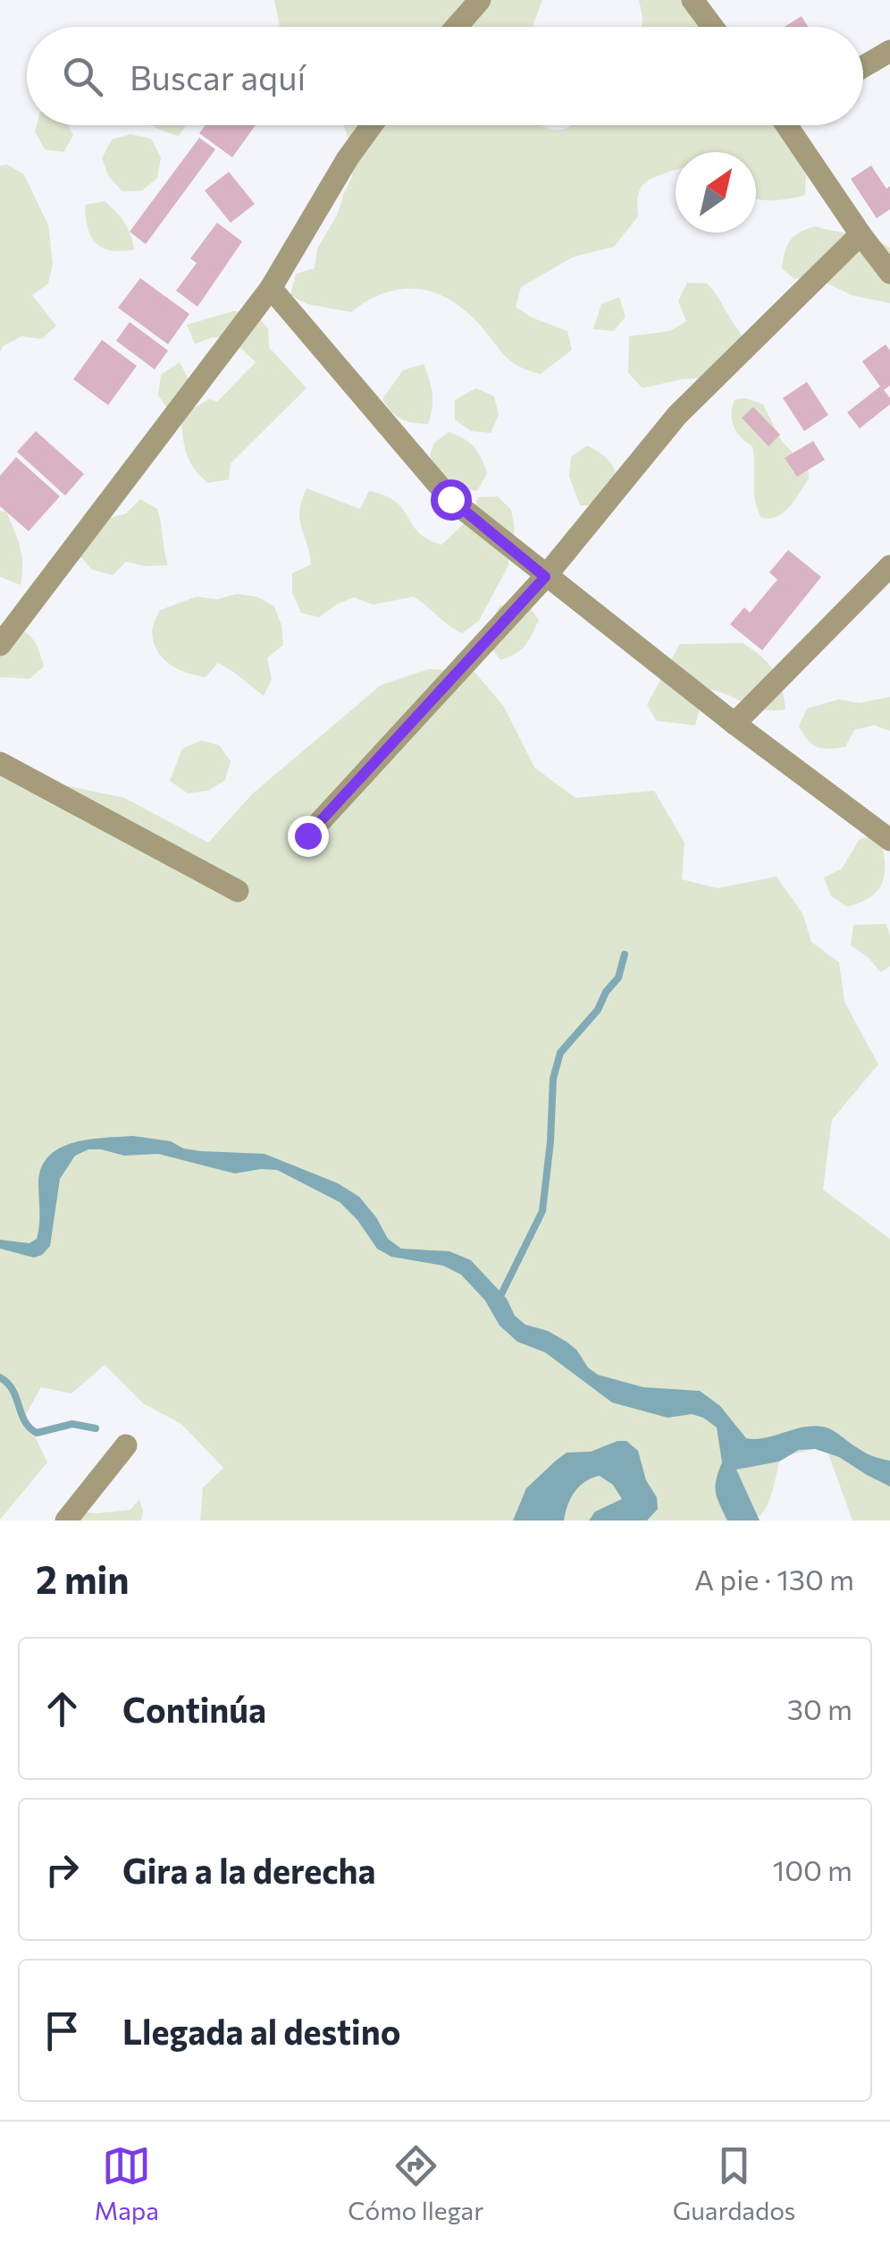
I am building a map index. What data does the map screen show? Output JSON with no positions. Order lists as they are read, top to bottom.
{
  "north": "top right",
  "page": {
    "search": "Buscar aquí",
    "heading": ["2 min", "A pie · 130 m"],
    "list": [
      ["Continúa", "30 m"],
      ["Gira a la derecha", "100 m"],
      "Llegada al destino"
    ],
    "nav": ["Mapa", "Cómo llegar", "Guardados"]
  }
}
